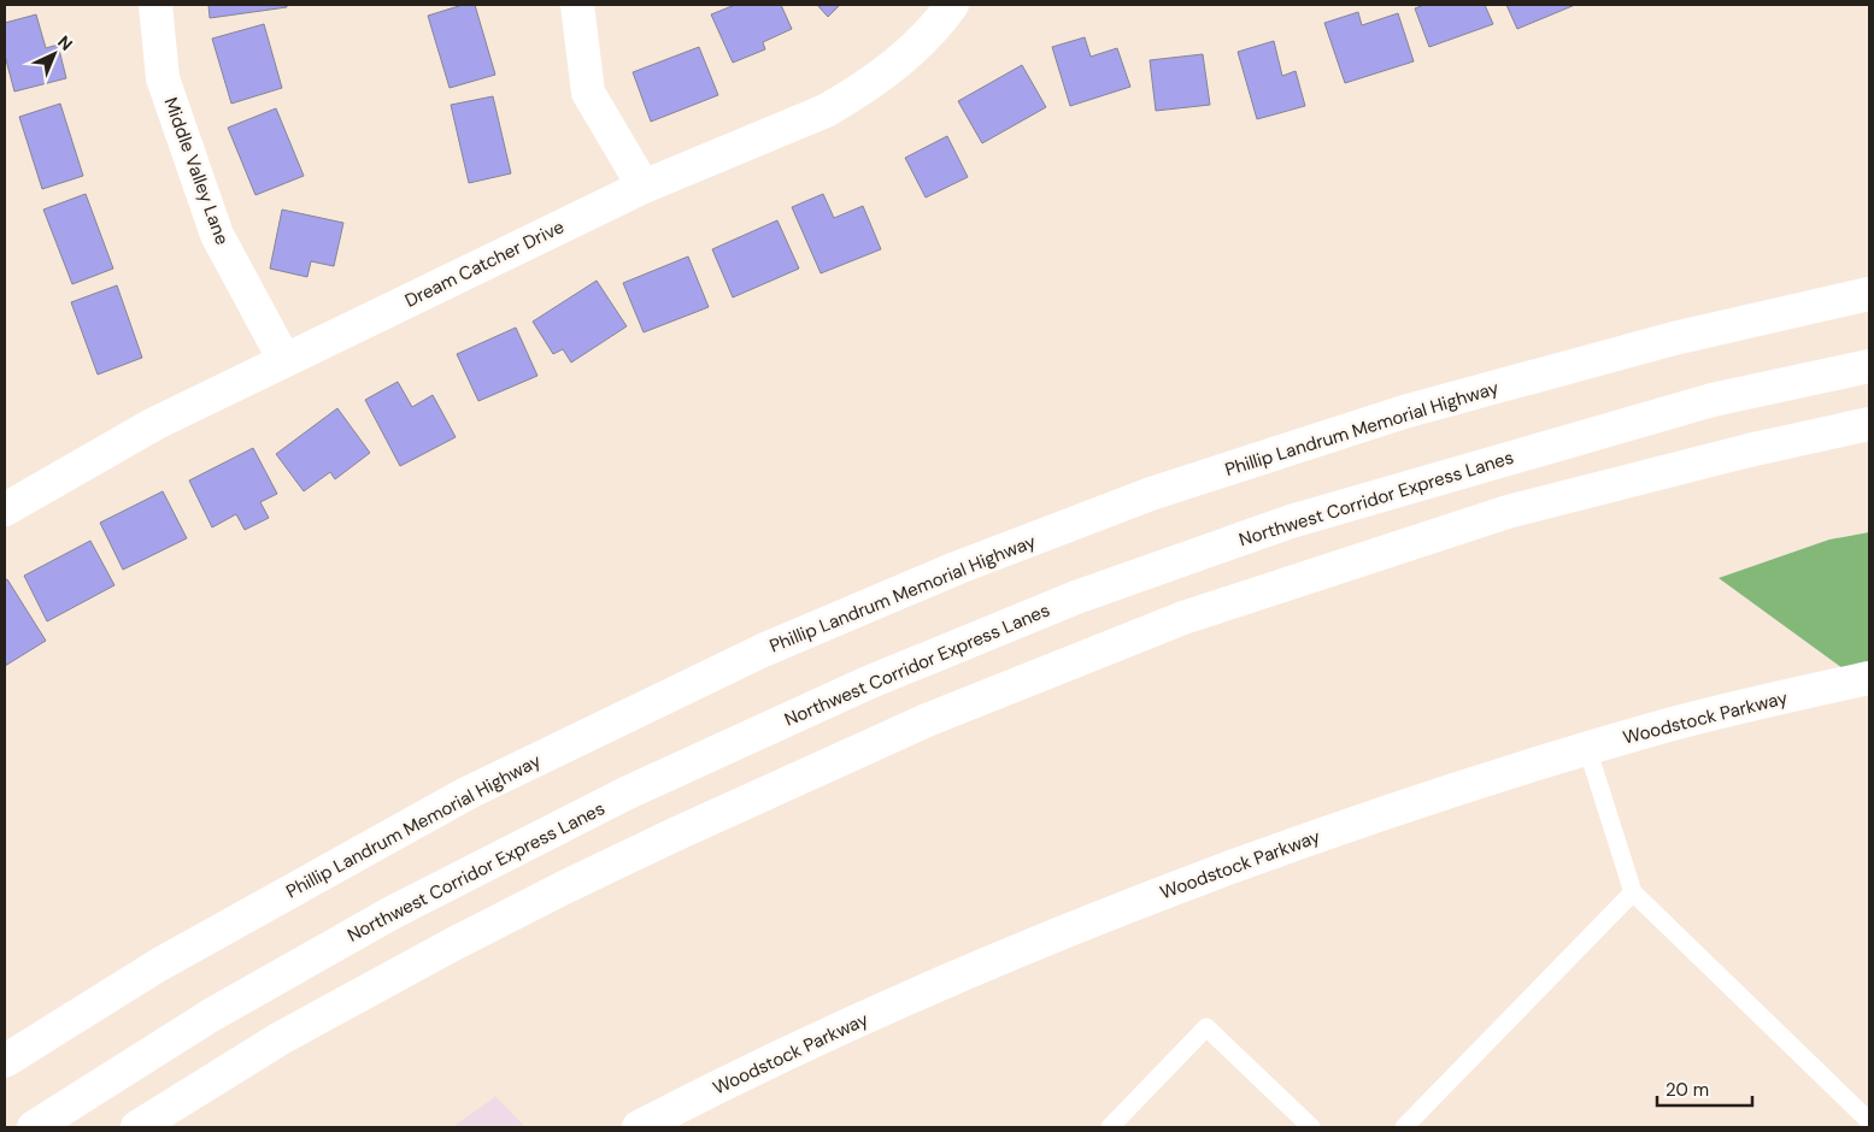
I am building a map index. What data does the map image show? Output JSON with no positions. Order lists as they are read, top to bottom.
{
  "streets": {
    "main road": [
      "Middle Valley Lane",
      "Dream Catcher Drive",
      "Phillip Landrum Memorial Highway",
      "Northwest Corridor Express Lanes",
      "Woodstock Parkway"
    ]
  },
  "crossings": [
    ["Middle Valley Lane", "Dream Catcher Drive"]
  ],
  "scale_bar": "20 m",
  "north": "top right"
}
